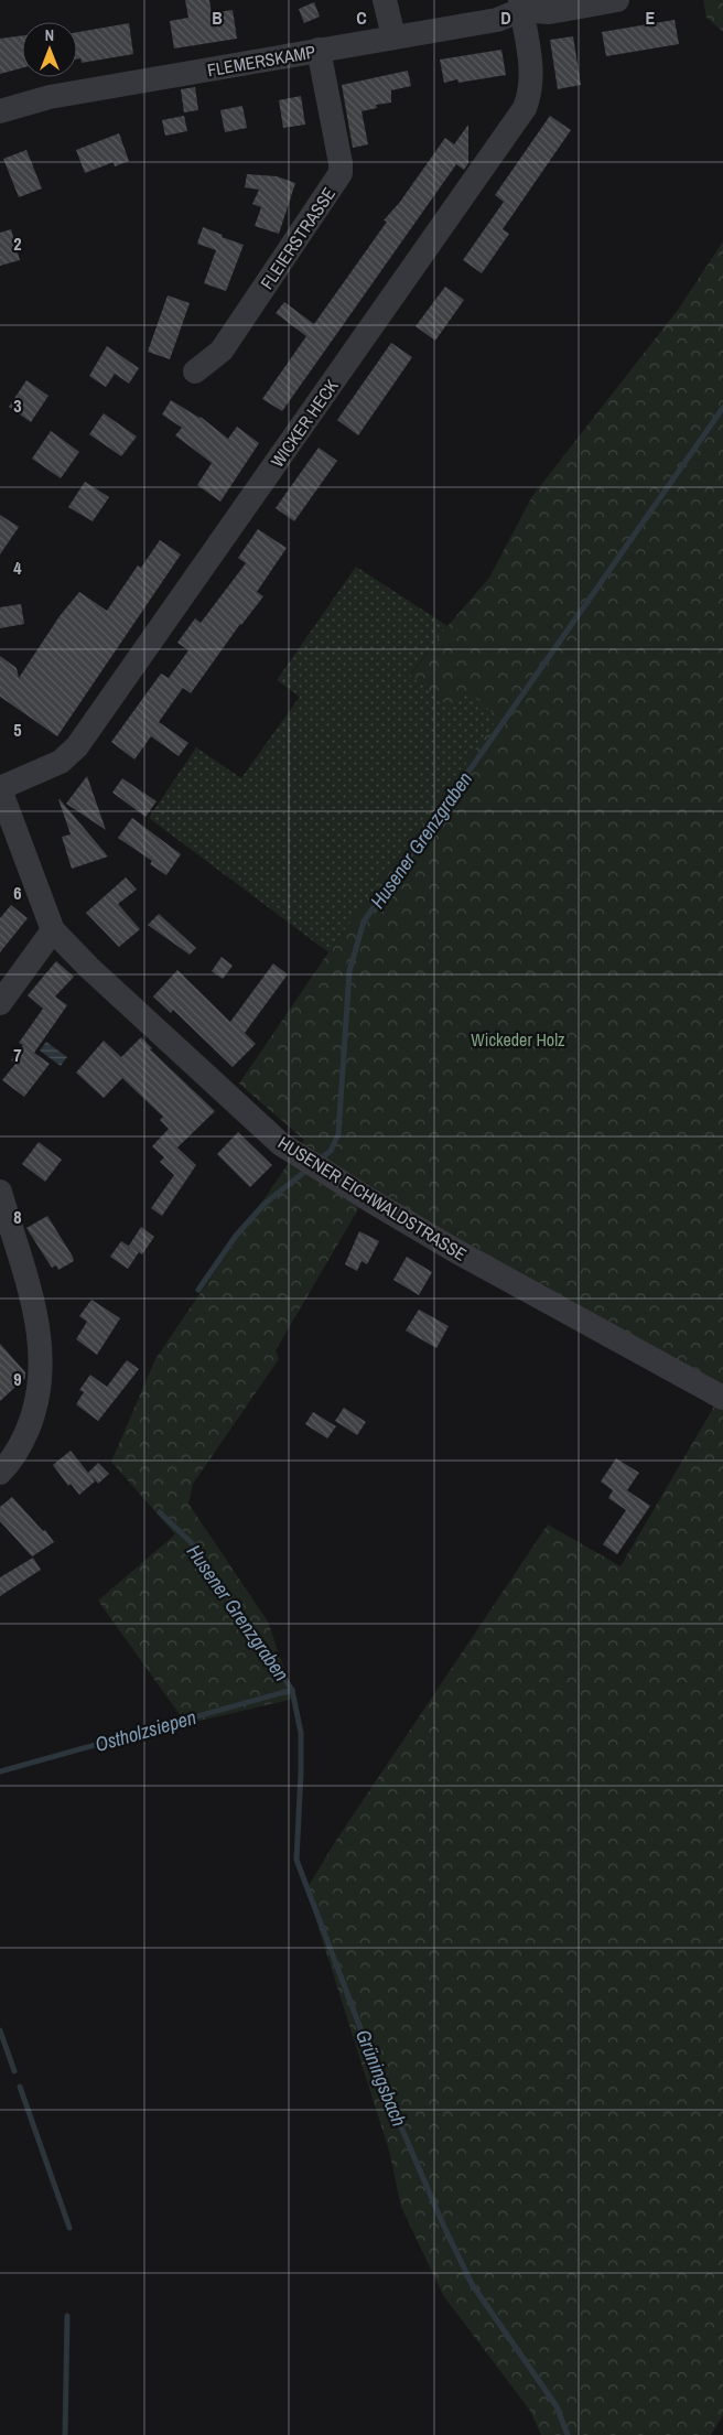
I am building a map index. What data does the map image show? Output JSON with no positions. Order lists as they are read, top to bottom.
{
  "streets": {
    "street": [
      "FLEMERSKAMP",
      "FLEIERSTRASSE",
      "WICKER HECK",
      "HUSENER EICHWALDSTRASSE"
    ]
  },
  "crossings": [
    ["FLEMERSKAMP", "FLEIERSTRASSE"],
    ["FLEMERSKAMP", "WICKER HECK"],
    ["WICKER HECK", "HUSENER EICHWALDSTRASSE"]
  ],
  "water": ["Husener Grenzgraben", "Ostholzsiepen", "Grüningsbach"],
  "parks": ["Wickeder Holz"],
  "north": "top",
  "grid": {
    "columns": [
      "B",
      "C",
      "D",
      "E"
    ],
    "rows": [
      "2",
      "3",
      "4",
      "5",
      "6",
      "7",
      "8",
      "9"
    ]
  }
}
